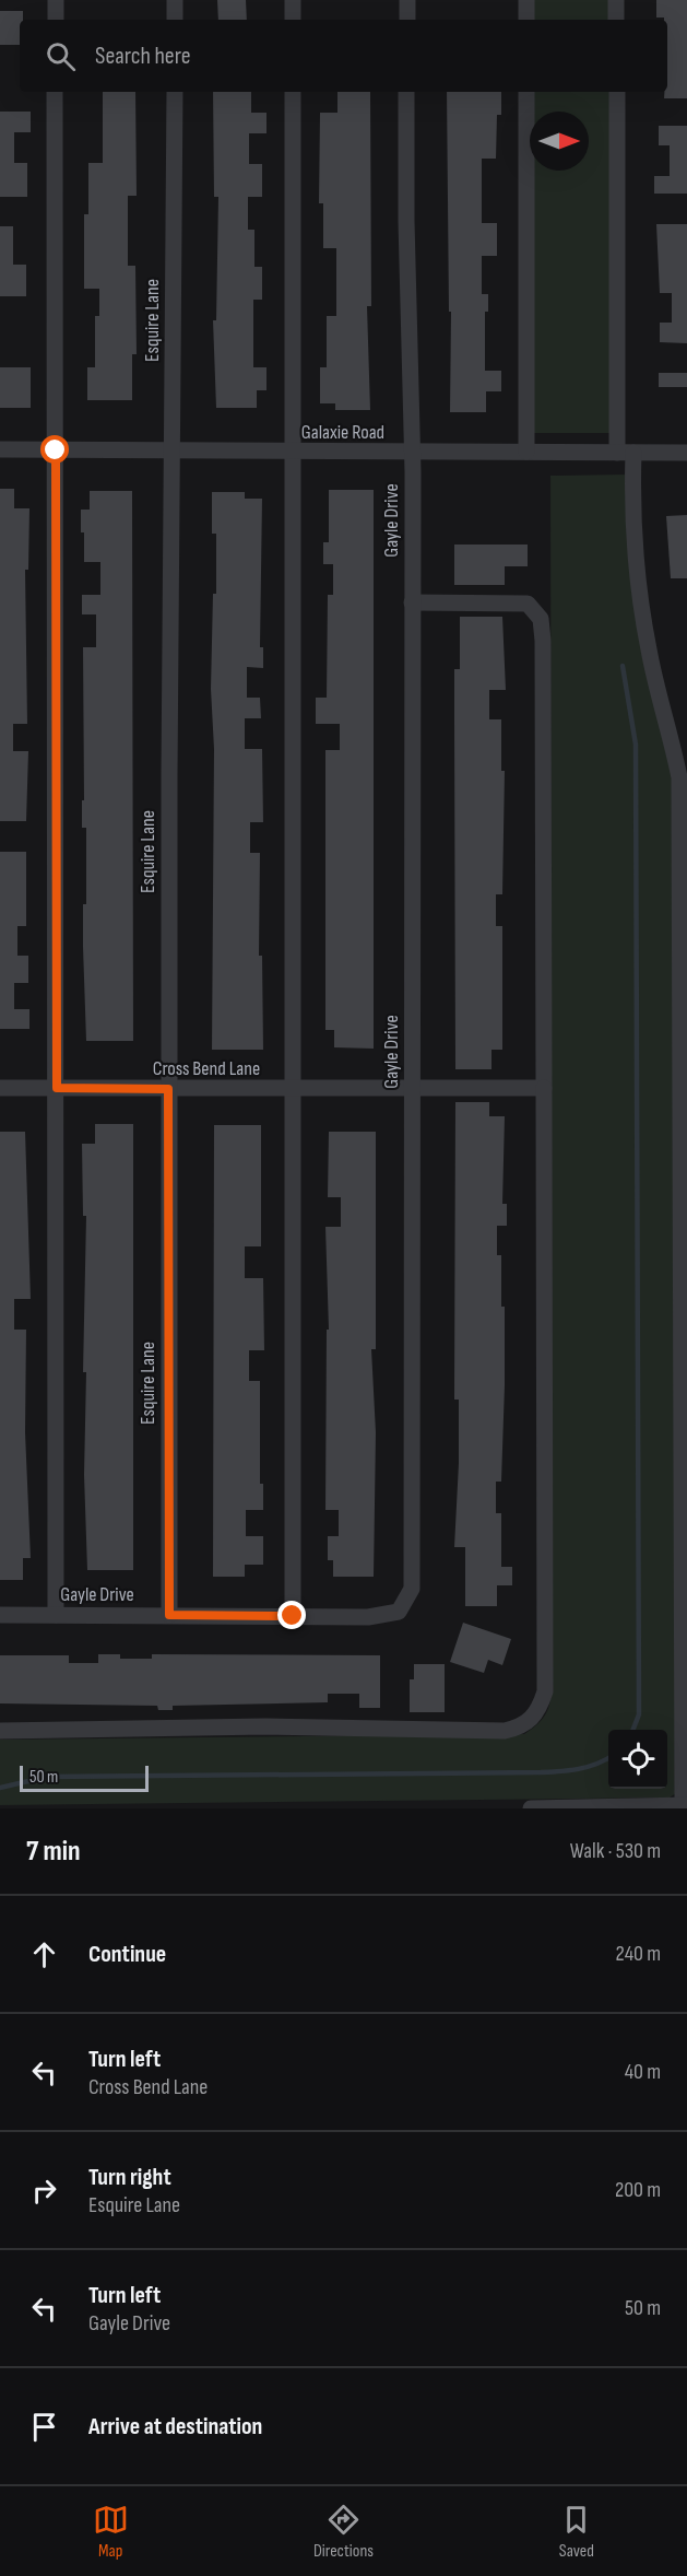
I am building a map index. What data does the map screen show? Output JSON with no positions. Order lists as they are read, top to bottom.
{
  "streets": {
    "street": [
      "Esquire Lane",
      "Galaxie Road",
      "Gayle Drive",
      "Cross Bend Lane"
    ]
  },
  "crossings": [
    ["Esquire Lane", "Galaxie Road"],
    ["Esquire Lane", "Gayle Drive"],
    ["Esquire Lane", "Cross Bend Lane"],
    ["Galaxie Road", "Gayle Drive"],
    ["Gayle Drive", "Cross Bend Lane"]
  ],
  "scale_bar": "50 m",
  "north": "right",
  "page": {
    "search": "Search here",
    "scale": "50 m",
    "heading": ["7 min", "Walk · 530 m"],
    "list": [
      ["Continue", "240 m"],
      ["Turn left", "Cross Bend Lane", "40 m"],
      ["Turn right", "Esquire Lane", "200 m"],
      ["Turn left", "Gayle Drive", "50 m"],
      "Arrive at destination"
    ],
    "nav": ["Map", "Directions", "Saved"]
  }
}
